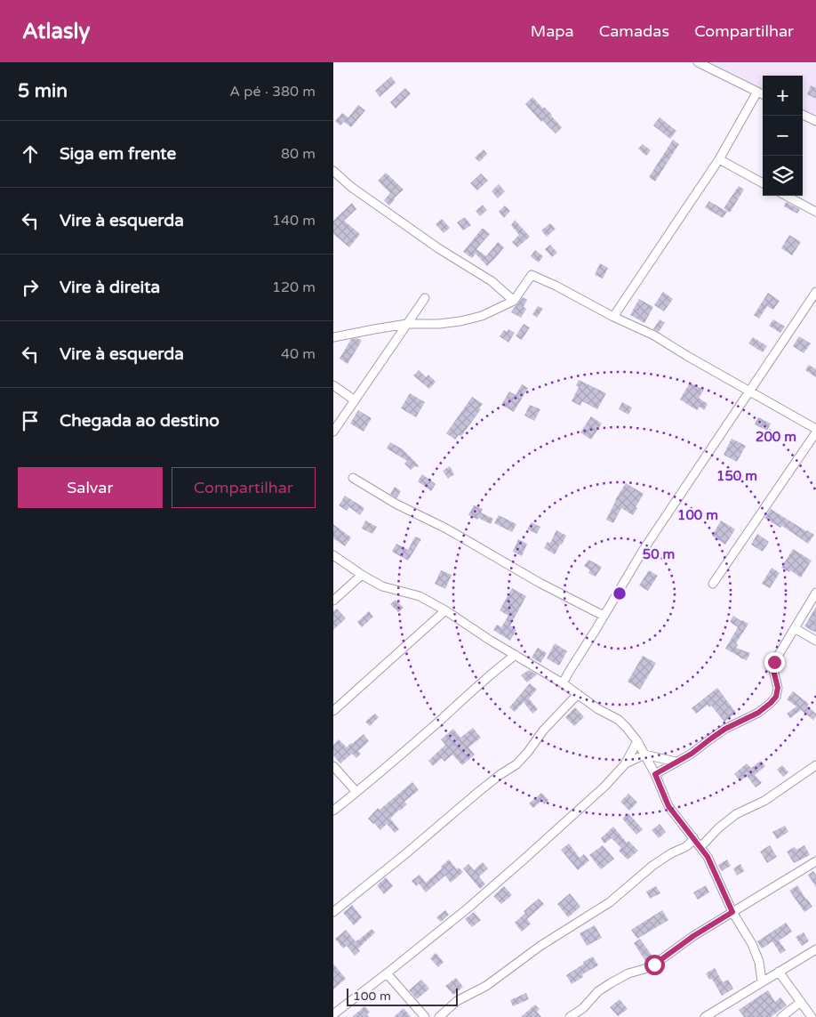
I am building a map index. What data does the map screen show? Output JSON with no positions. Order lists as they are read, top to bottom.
{
  "scale_bar": "100 m",
  "page": {
    "header": "Atlasly",
    "nav": ["Mapa", "Camadas", "Compartilhar"],
    "heading": ["5 min", "A pé · 380 m"],
    "map_buttons": ["+", "−"],
    "list": [
      ["Siga em frente", "80 m"],
      ["Vire à esquerda", "140 m"],
      ["Vire à direita", "120 m"],
      ["Vire à esquerda", "40 m"],
      "Chegada ao destino"
    ],
    "buttons": ["Salvar", "Compartilhar"],
    "scale": "100 m"
  },
  "rings": [
    "200 m",
    "150 m",
    "100 m",
    "50 m"
  ]
}
